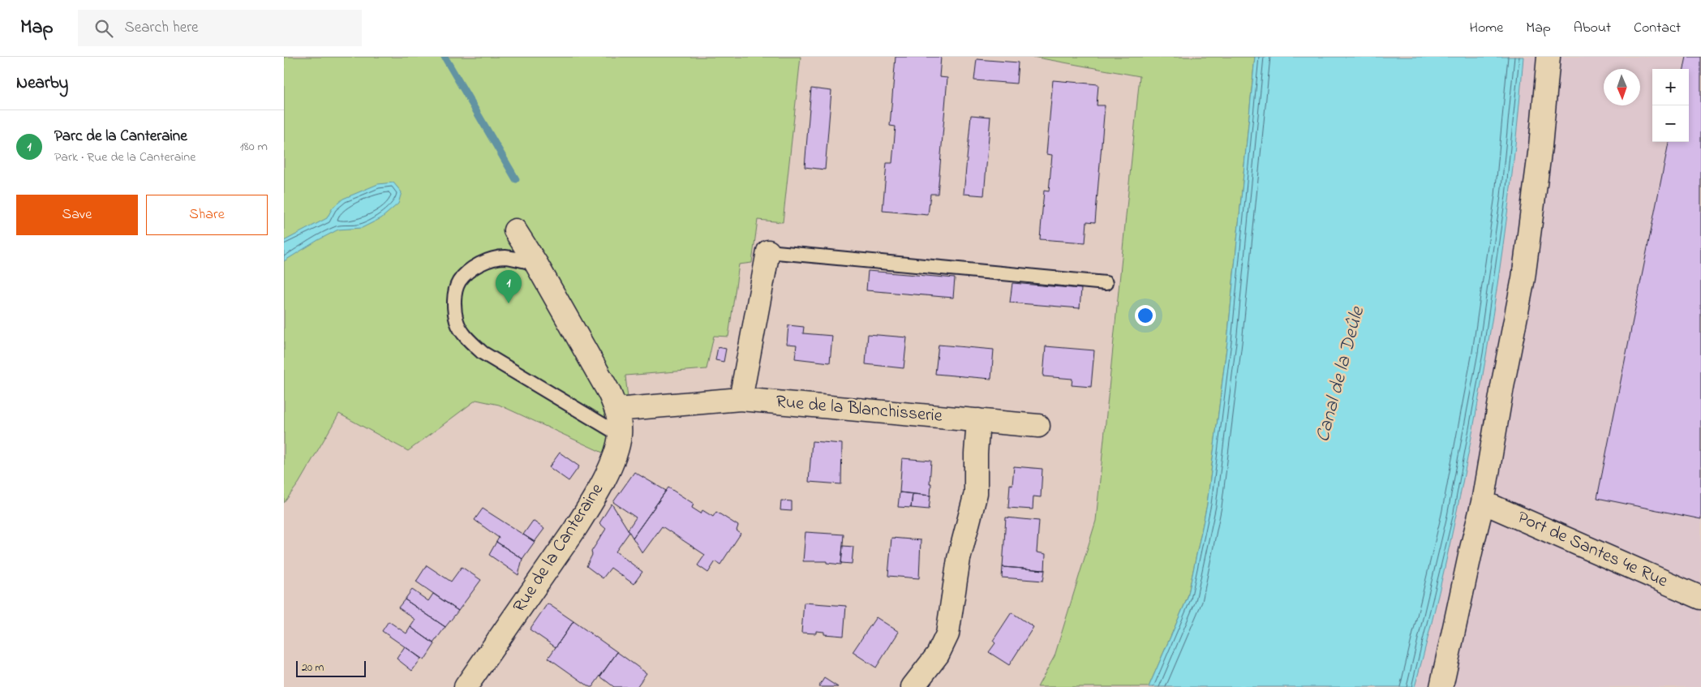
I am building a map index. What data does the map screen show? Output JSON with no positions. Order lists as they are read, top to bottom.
{
  "streets": {
    "street": ["Rue de la Blanchisserie", "Rue de la Canteraine", "Port de Santes 4e Rue"]
  },
  "crossings": [
    ["Rue de la Blanchisserie", "Rue de la Canteraine"]
  ],
  "water": ["Canal de la Deûle"],
  "scale_bar": "20 m",
  "north": "bottom",
  "page": {
    "header": "Map",
    "search": "Search here",
    "nav": [
      "Home",
      "Map",
      "About",
      "Contact"
    ],
    "heading": "Nearby",
    "map_buttons": ["+", "−"],
    "list": [
      {
        "mark": "1",
        "name": "Parc de la Canteraine",
        "note": "Park · Rue de la Canteraine",
        "value": "180 m"
      }
    ],
    "buttons": ["Save", "Share"],
    "pins": "1",
    "scale": "20 m"
  }
}
